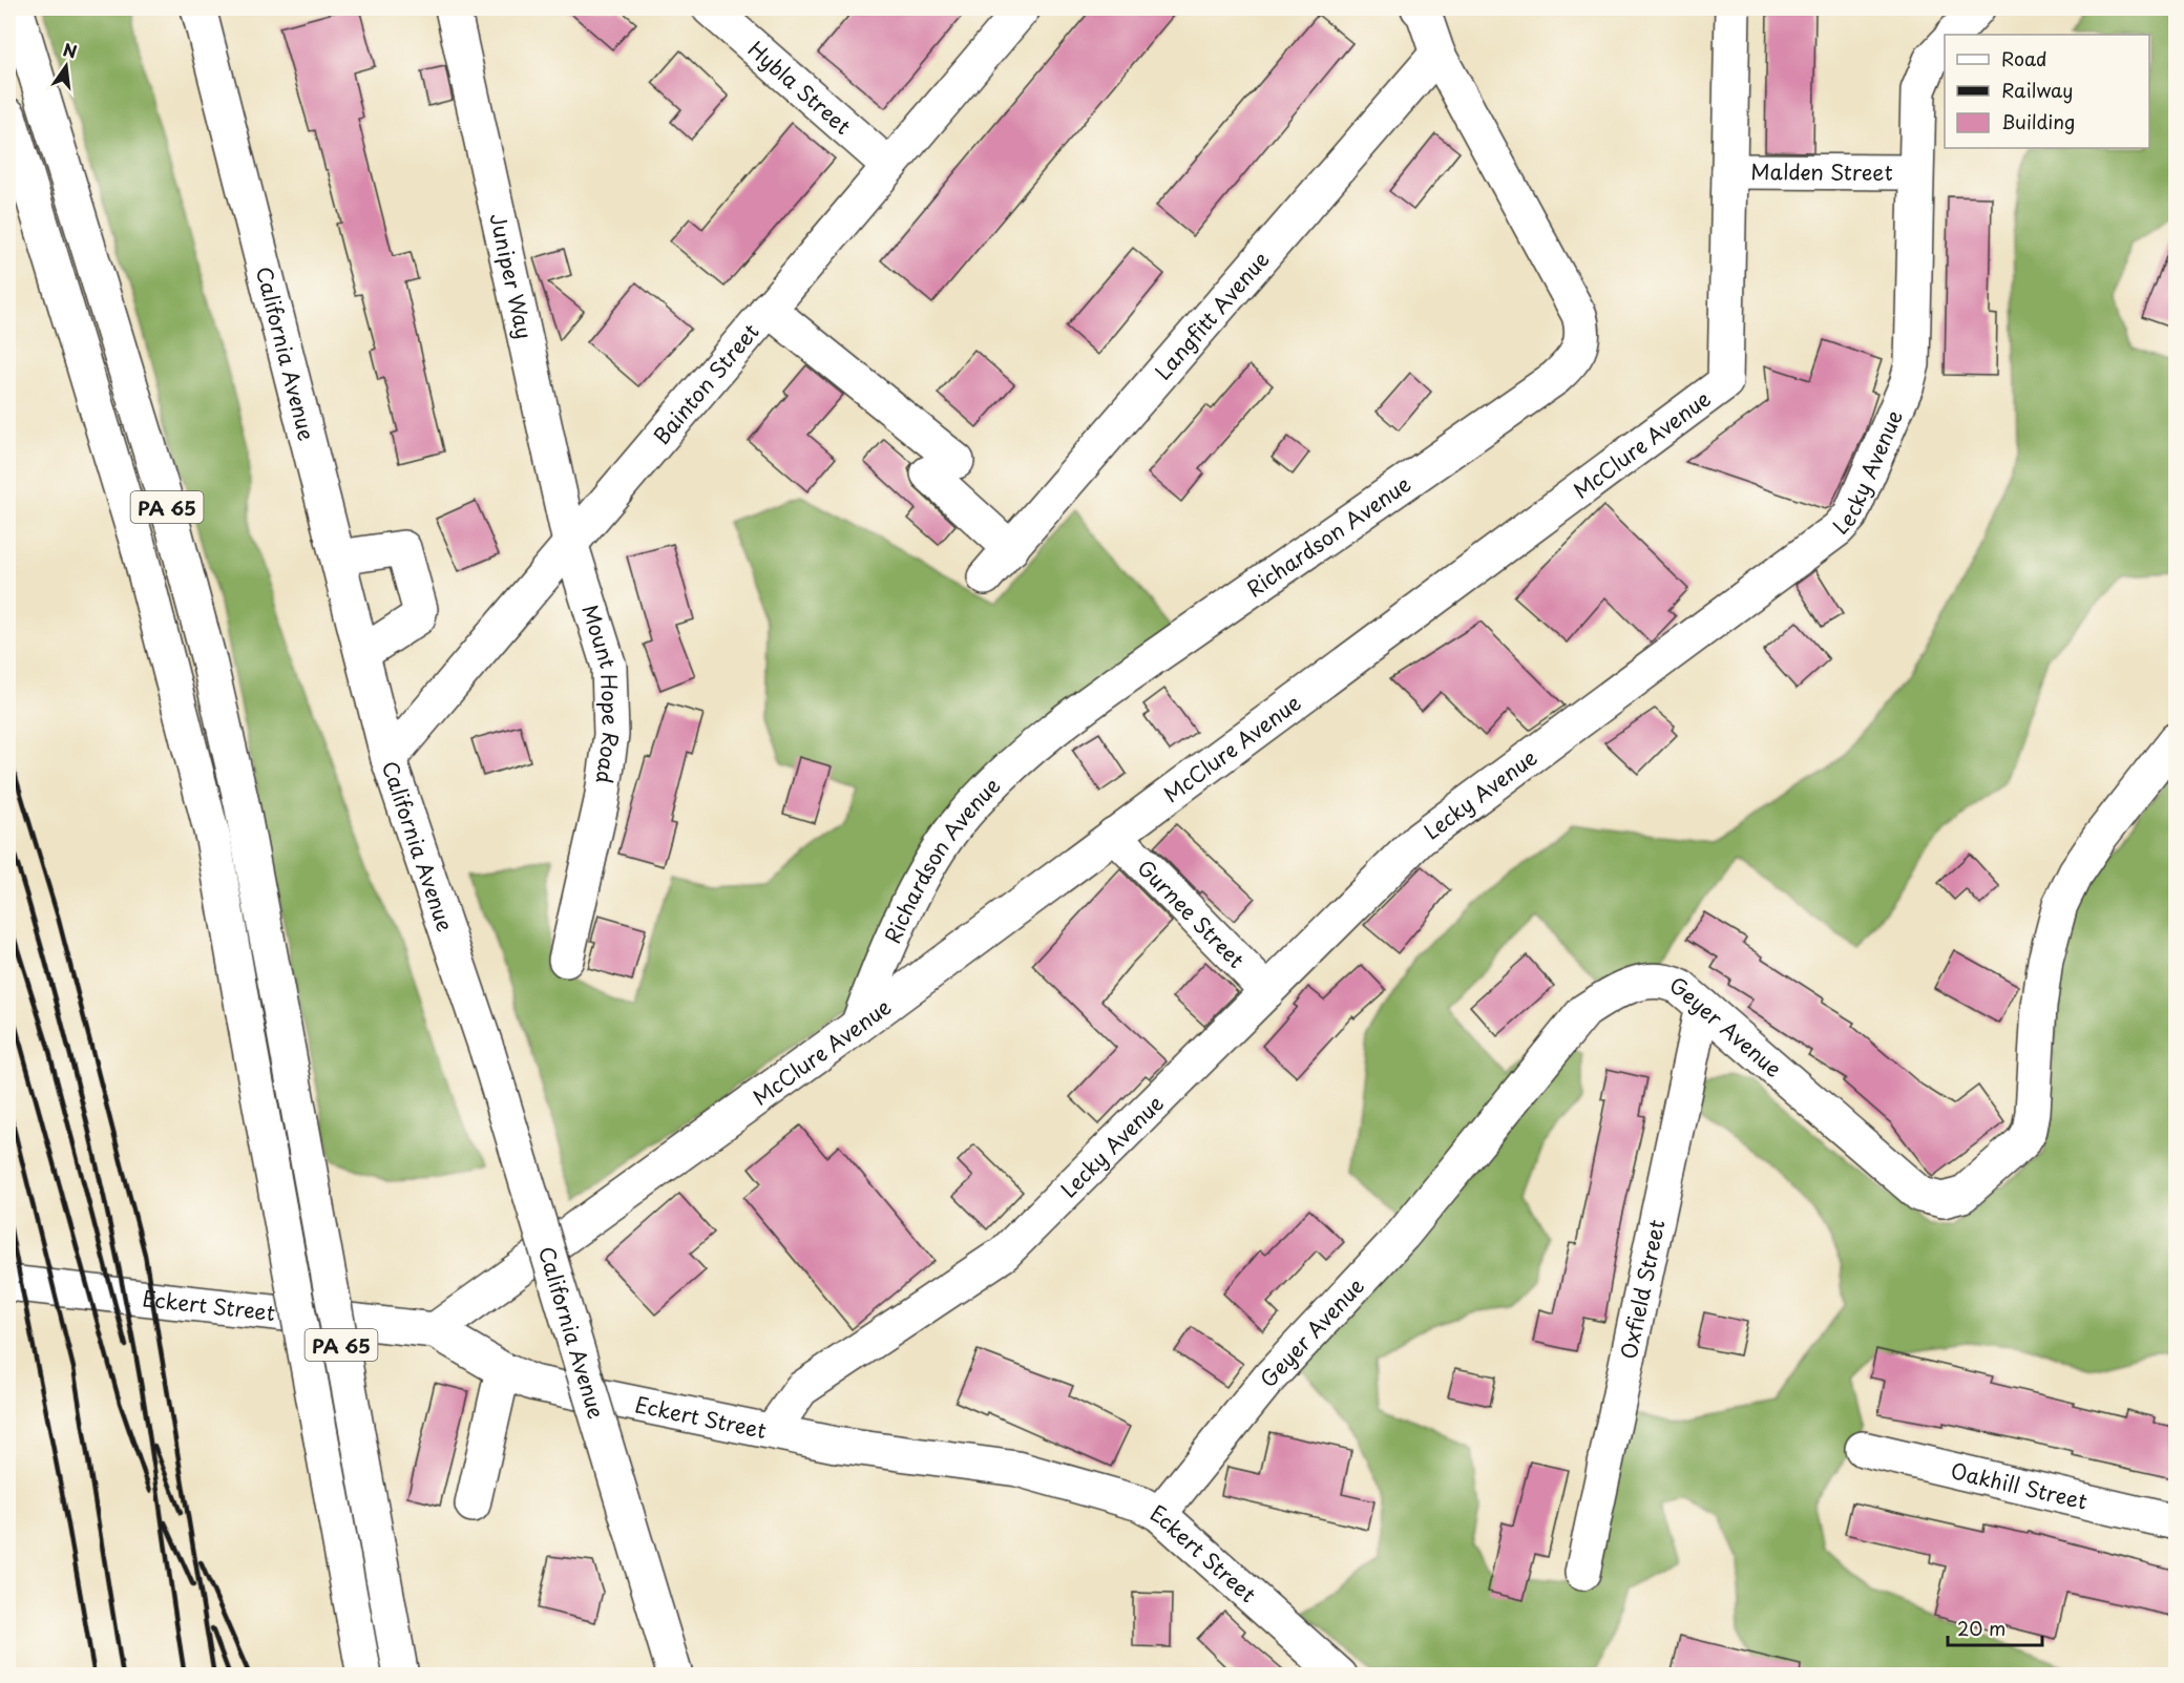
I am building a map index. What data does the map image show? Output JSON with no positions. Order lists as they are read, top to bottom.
{
  "streets": {
    "main road": [
      "Hybla Street",
      "Malden Street",
      "Juniper Way",
      "Langfitt Avenue",
      "California Avenue",
      "Bainton Street",
      "McClure Avenue",
      "Lecky Avenue",
      "PA 65",
      "Richardson Avenue",
      "Mount Hope Road",
      "Gurnee Street",
      "Geyer Avenue",
      "Oxfield Street",
      "Eckert Street",
      "Oakhill Street"
    ]
  },
  "crossings": [
    ["Hybla Street", "Bainton Street"],
    ["Malden Street", "McClure Avenue"],
    ["Malden Street", "Lecky Avenue"],
    ["Juniper Way", "Bainton Street"],
    ["Juniper Way", "Mount Hope Road"],
    ["Langfitt Avenue", "Richardson Avenue"],
    ["California Avenue", "Bainton Street"],
    ["Bainton Street", "Mount Hope Road"],
    ["McClure Avenue", "Richardson Avenue"],
    ["McClure Avenue", "Gurnee Street"],
    ["McClure Avenue", "Eckert Street"],
    ["Lecky Avenue", "Gurnee Street"],
    ["Lecky Avenue", "Eckert Street"],
    ["Geyer Avenue", "Oxfield Street"],
    ["Geyer Avenue", "Eckert Street"]
  ],
  "legend": ["Road", "Railway", "Building"],
  "scale_bar": "20 m",
  "north": "top"
}
